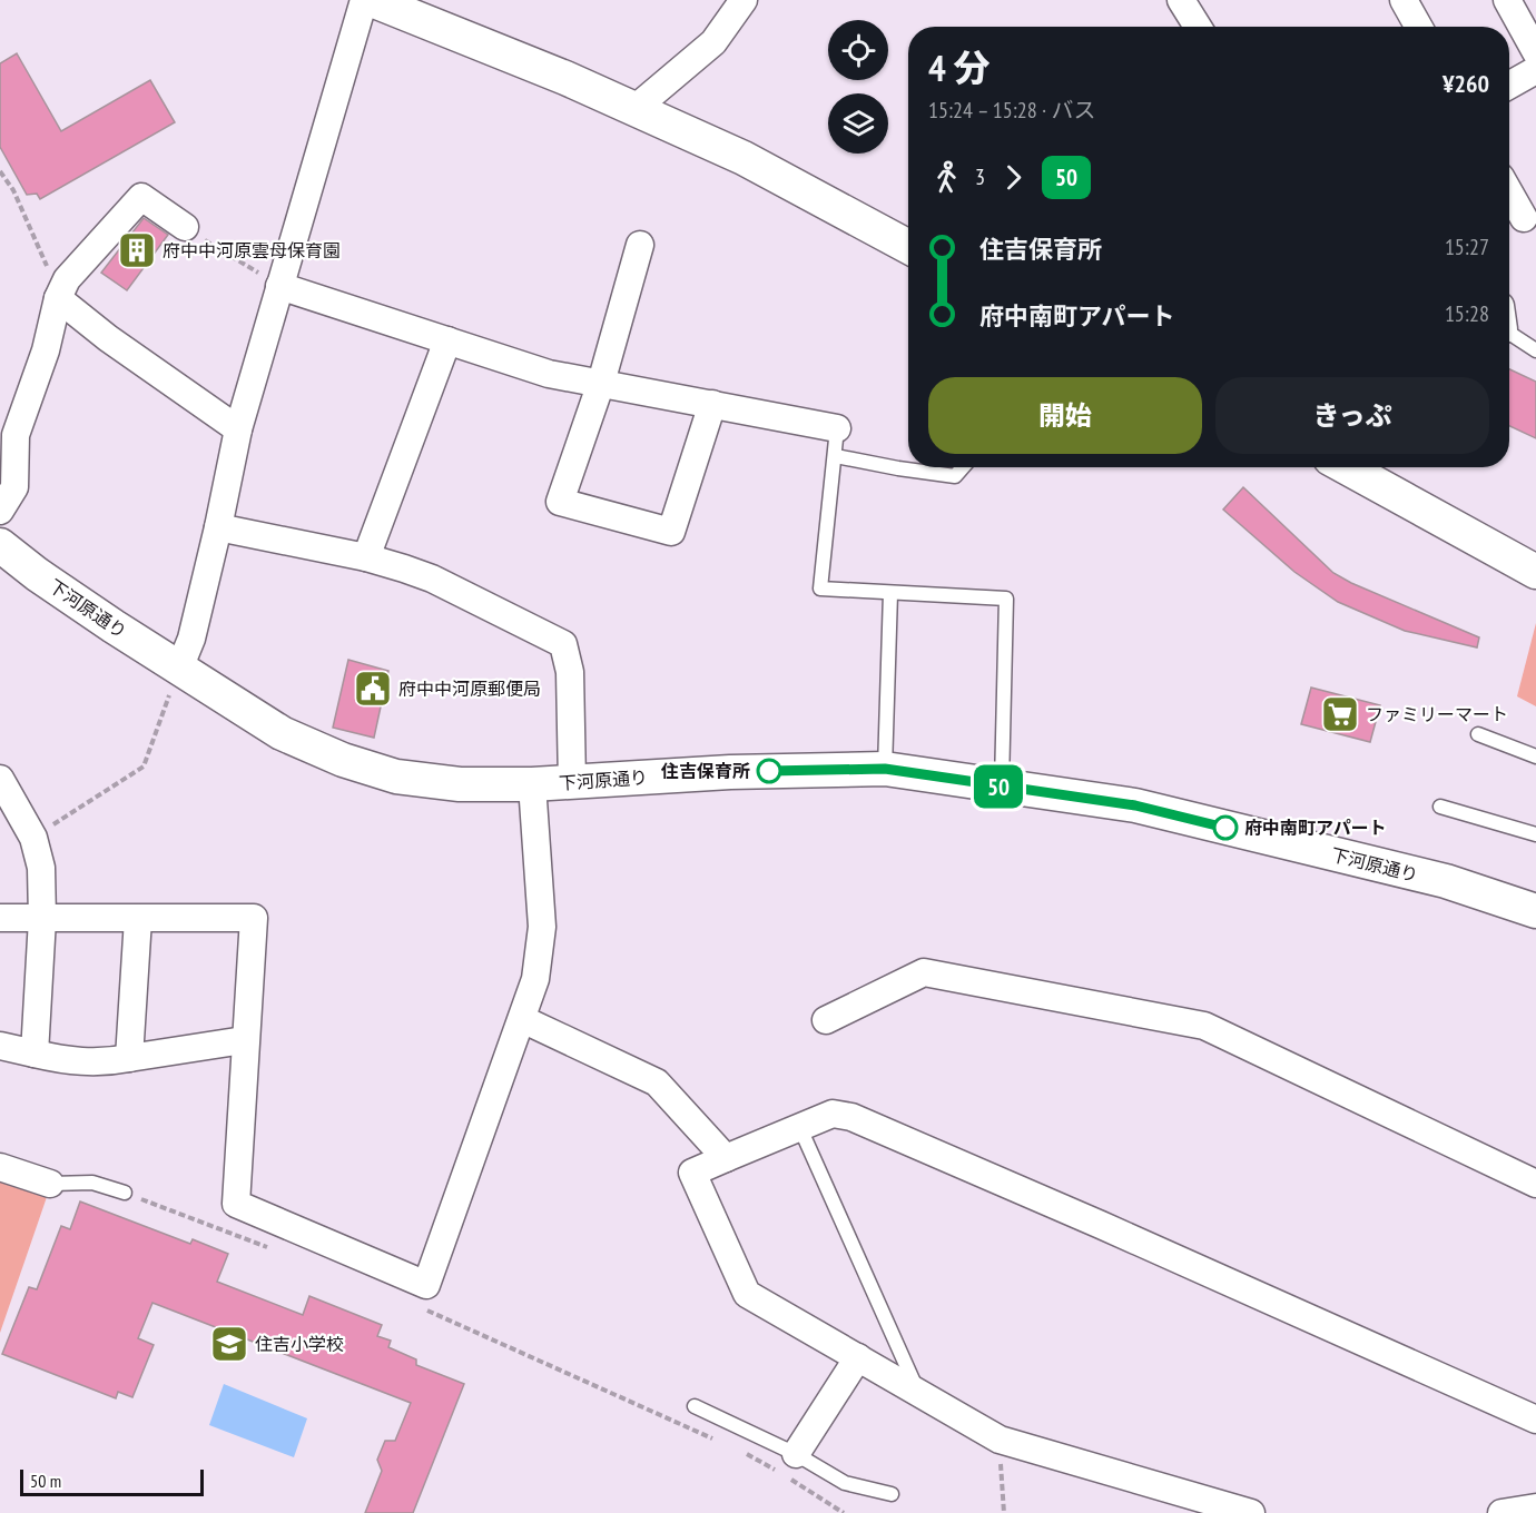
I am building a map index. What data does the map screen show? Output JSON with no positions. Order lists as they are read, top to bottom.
{
  "streets": {
    "street": ["下河原通り"]
  },
  "places": {
    "building": ["府中中河原雲母保育園"],
    "public building": ["府中中河原郵便局"],
    "supermarket": ["ファミリーマート"],
    "other": ["住吉保育所", "府中南町アパート"],
    "school or university": ["住吉小学校"]
  },
  "lines": ["bus line 50"],
  "scale_bar": "50 m",
  "page": {
    "on_map": "50",
    "heading": ["4 分", "15:24 – 15:28 · バス", "¥260"],
    "legs": ["3", "50"],
    "list": [
      {
        "name": "住吉保育所",
        "value": "15:27"
      },
      {
        "name": "府中南町アパート",
        "value": "15:28"
      }
    ],
    "buttons": ["開始", "きっぷ"],
    "scale": "50 m"
  }
}
